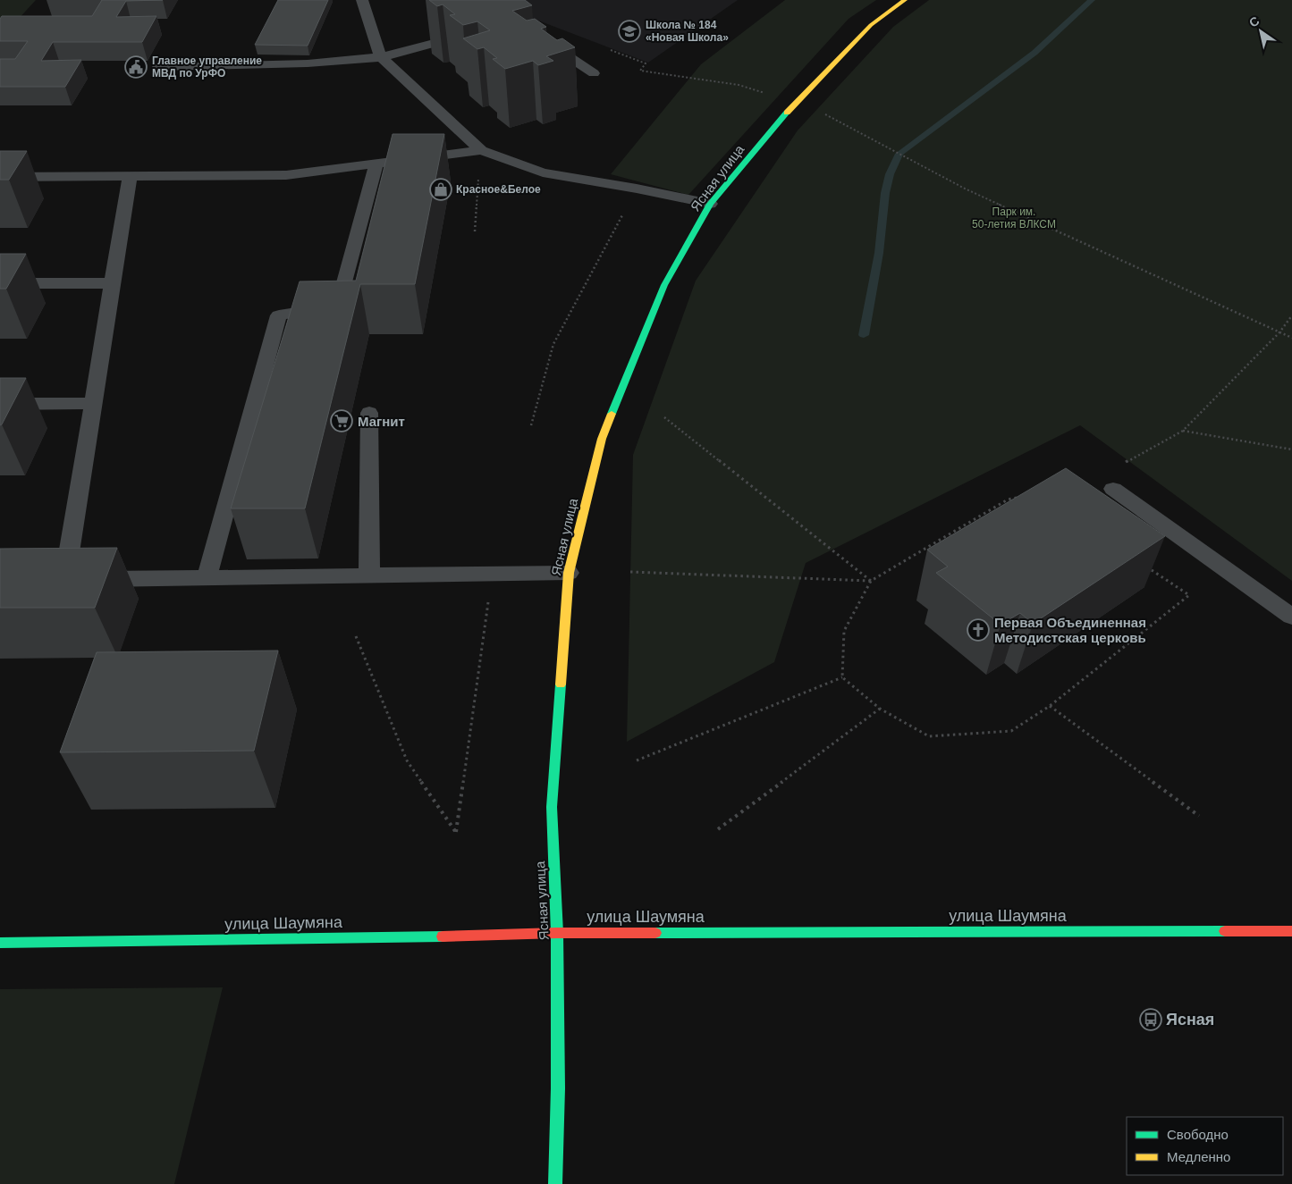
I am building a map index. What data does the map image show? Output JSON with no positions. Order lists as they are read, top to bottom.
{
  "streets": {
    "street": ["Ясная улица", "улица Шаумяна"]
  },
  "crossings": [
    ["Ясная улица", "улица Шаумяна"]
  ],
  "parks": ["Парк им. 50-летия ВЛКСМ"],
  "places": {
    "school or university": ["Школа № 184 «Новая Школа»"],
    "public building": ["Главное управление МВД по УрФО"],
    "shop": ["Красное&Белое"],
    "supermarket": ["Магнит"],
    "church": ["Первая Объединенная Методистская церковь"],
    "bus stop": ["Ясная"]
  },
  "legend": ["Свободно", "Медленно"],
  "north": "top left"
}
